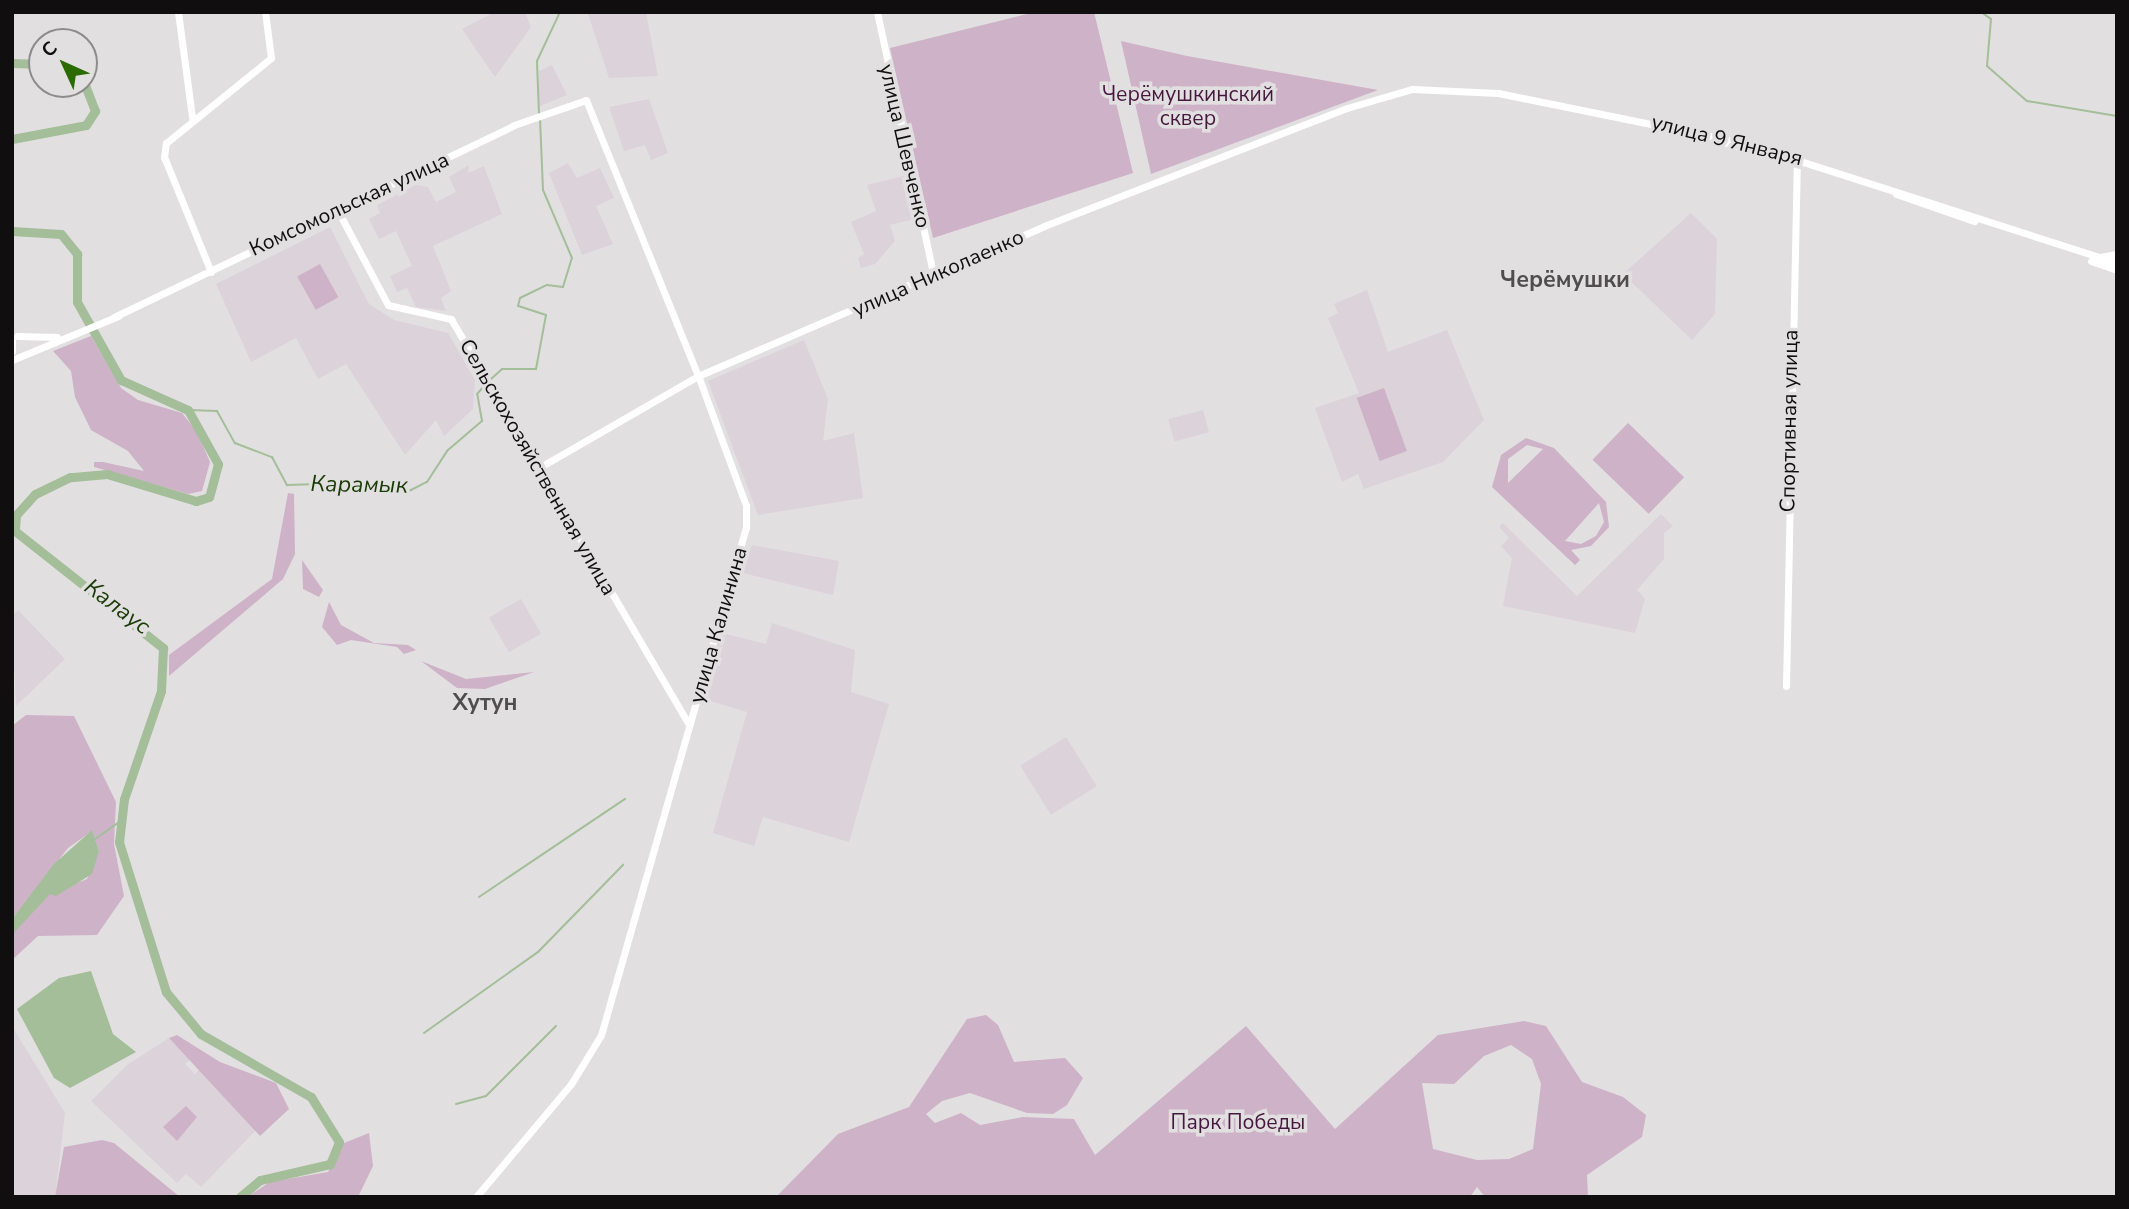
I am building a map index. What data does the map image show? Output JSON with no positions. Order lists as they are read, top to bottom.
{
  "streets": {
    "main road": [
      "улица 9 Января",
      "улица Шевченко",
      "Комсомольская улица",
      "улица Николаенко",
      "Спортивная улица",
      "Сельскохозяйственная улица",
      "улица Калинина"
    ]
  },
  "crossings": [
    ["улица 9 Января", "улица Николаенко"],
    ["улица 9 Января", "Спортивная улица"],
    ["улица Шевченко", "улица Николаенко"],
    ["Комсомольская улица", "Сельскохозяйственная улица"],
    ["Комсомольская улица", "улица Калинина"],
    ["улица Николаенко", "Сельскохозяйственная улица"],
    ["улица Николаенко", "улица Калинина"],
    ["Сельскохозяйственная улица", "улица Калинина"]
  ],
  "districts": ["Черёмушки", "Хутун"],
  "water": ["Карамык", "Калаус"],
  "parks": ["Черёмушкинский сквер", "Парк Победы"],
  "north": "top left"
}
